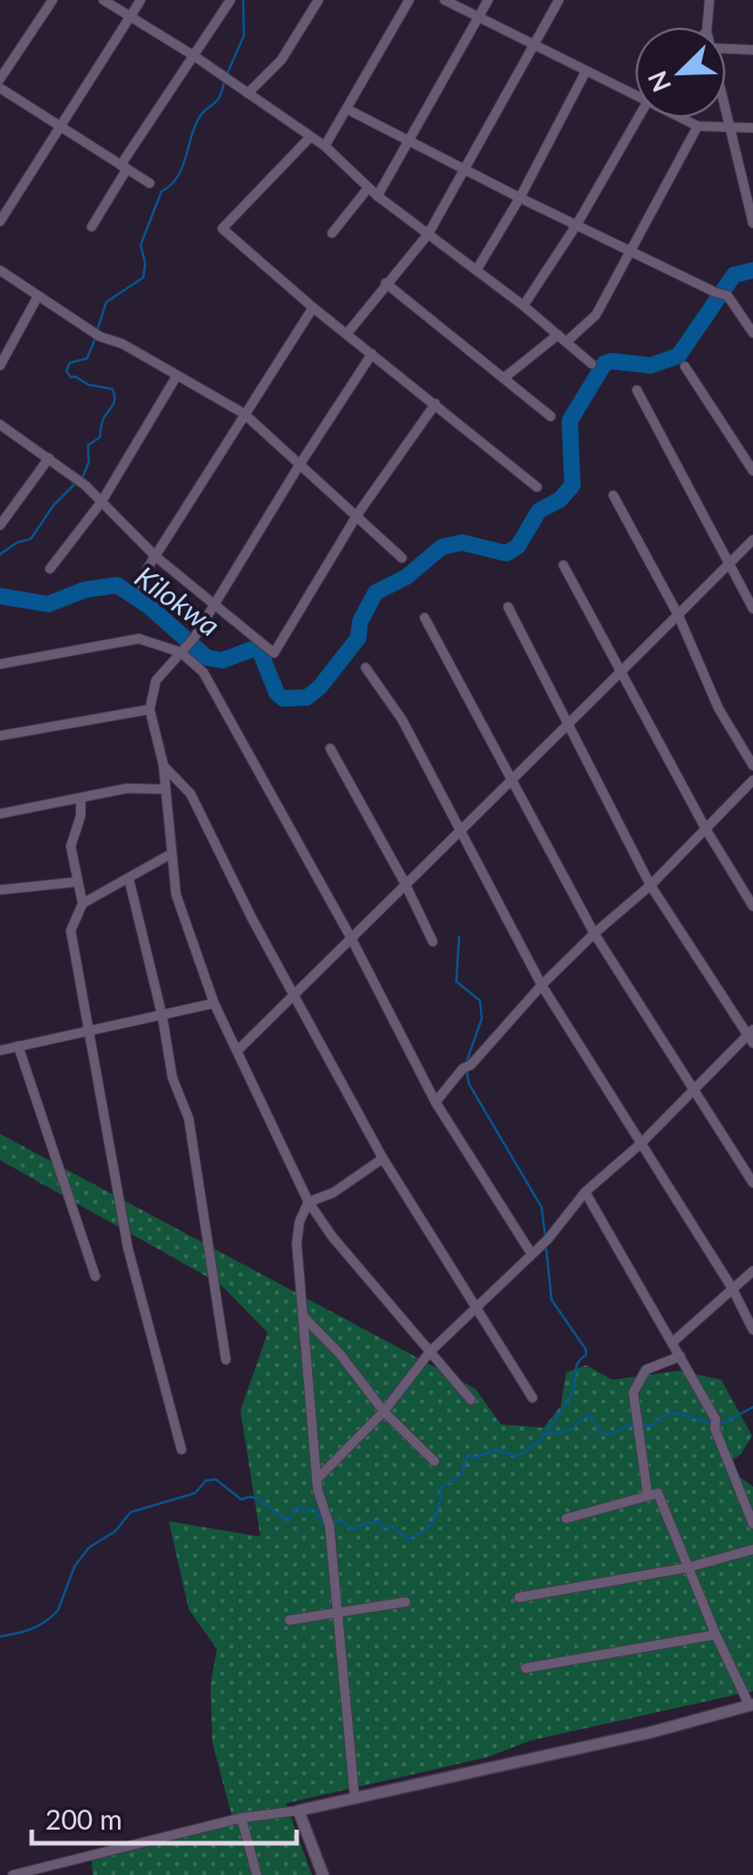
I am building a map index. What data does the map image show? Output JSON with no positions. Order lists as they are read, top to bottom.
{
  "water": ["Kilokwa"],
  "scale_bar": "200 m",
  "north": "bottom left"
}
